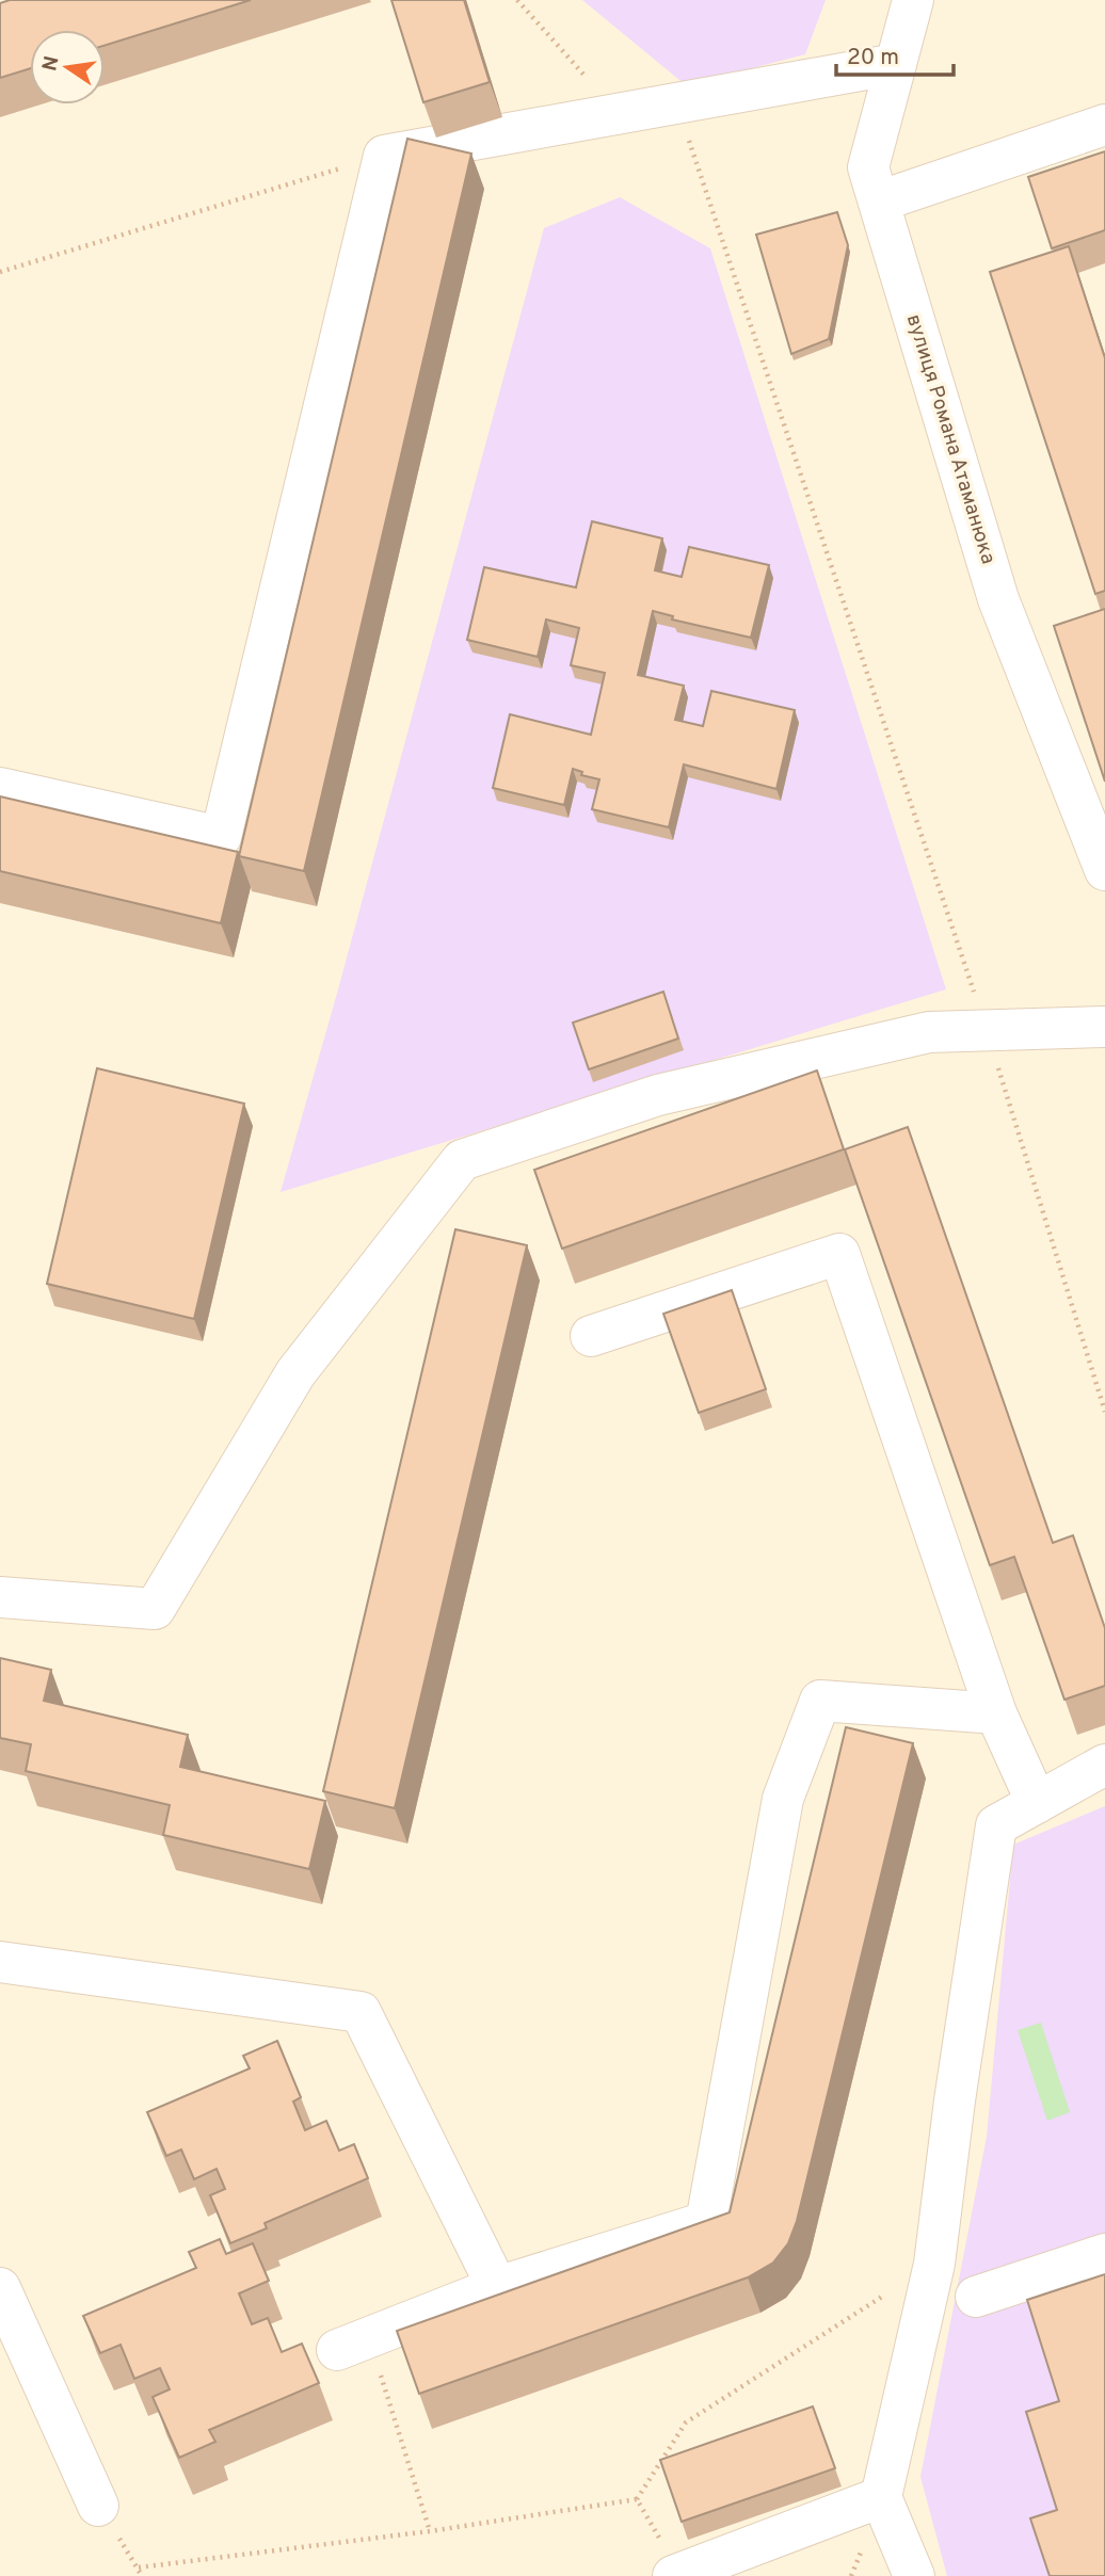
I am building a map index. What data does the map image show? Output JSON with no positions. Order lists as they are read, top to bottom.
{
  "streets": {
    "street": ["вулиця Романа Атаманюка"]
  },
  "scale_bar": "20 m",
  "north": "left"
}
